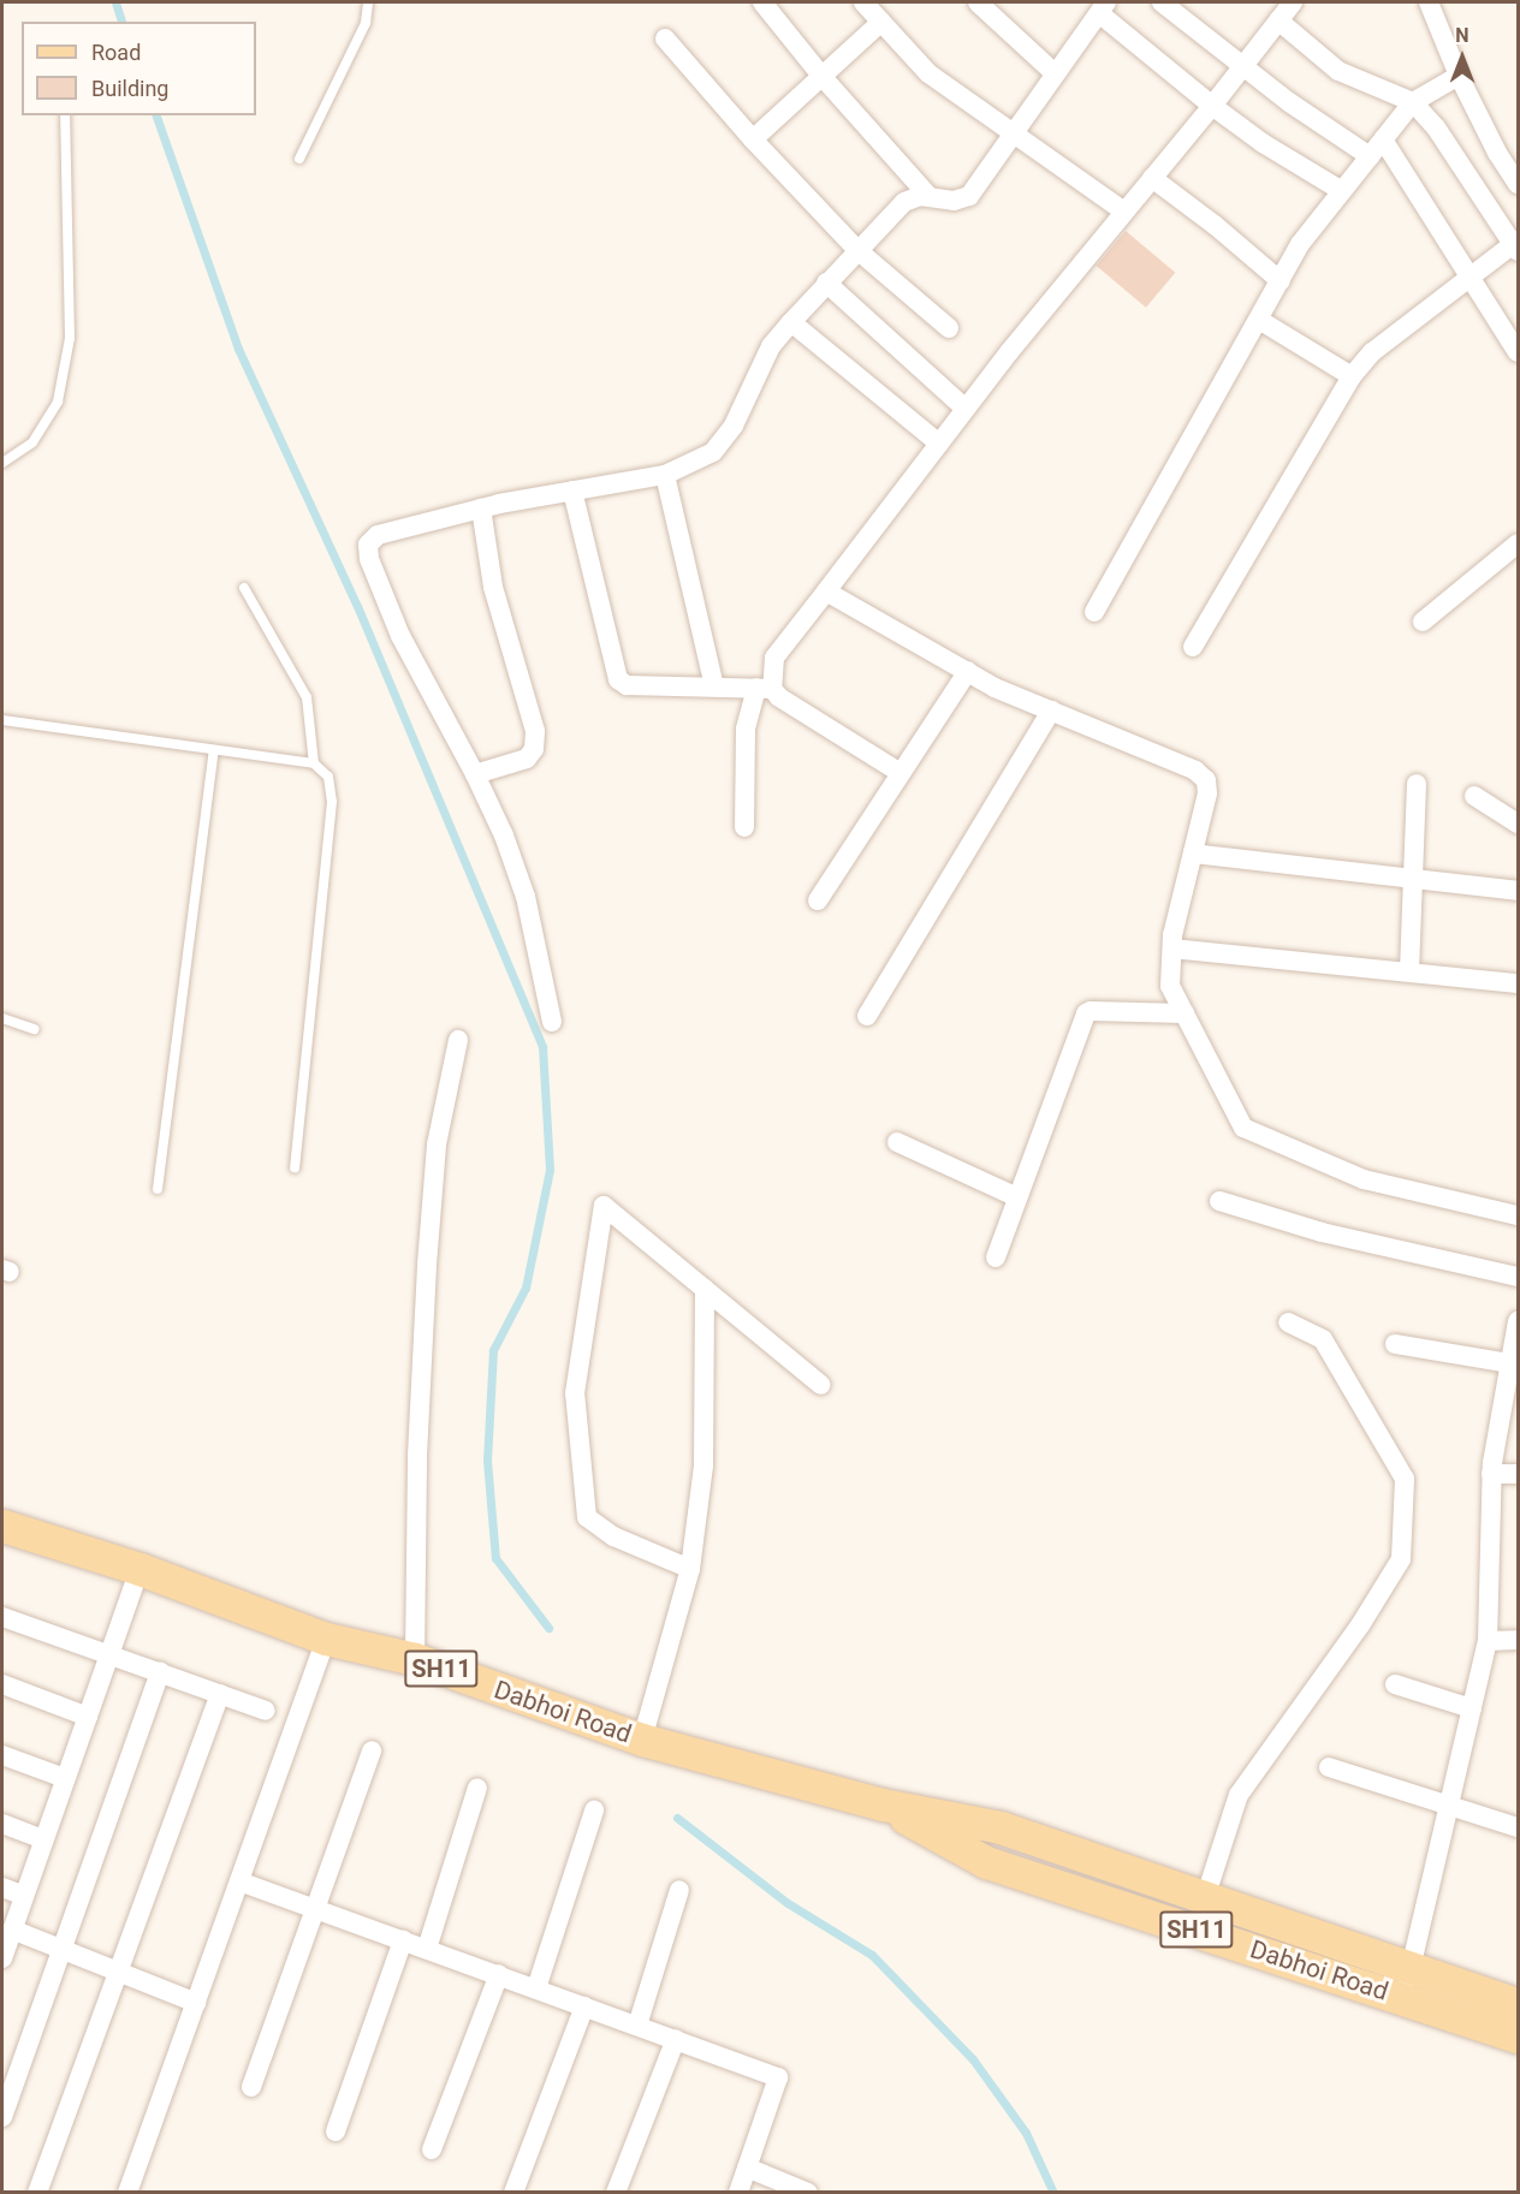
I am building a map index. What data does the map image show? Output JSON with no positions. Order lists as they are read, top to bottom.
{
  "streets": {
    "main road": ["SH11", "Dabhoi Road"]
  },
  "legend": ["Road", "Building"],
  "north": "top"
}
